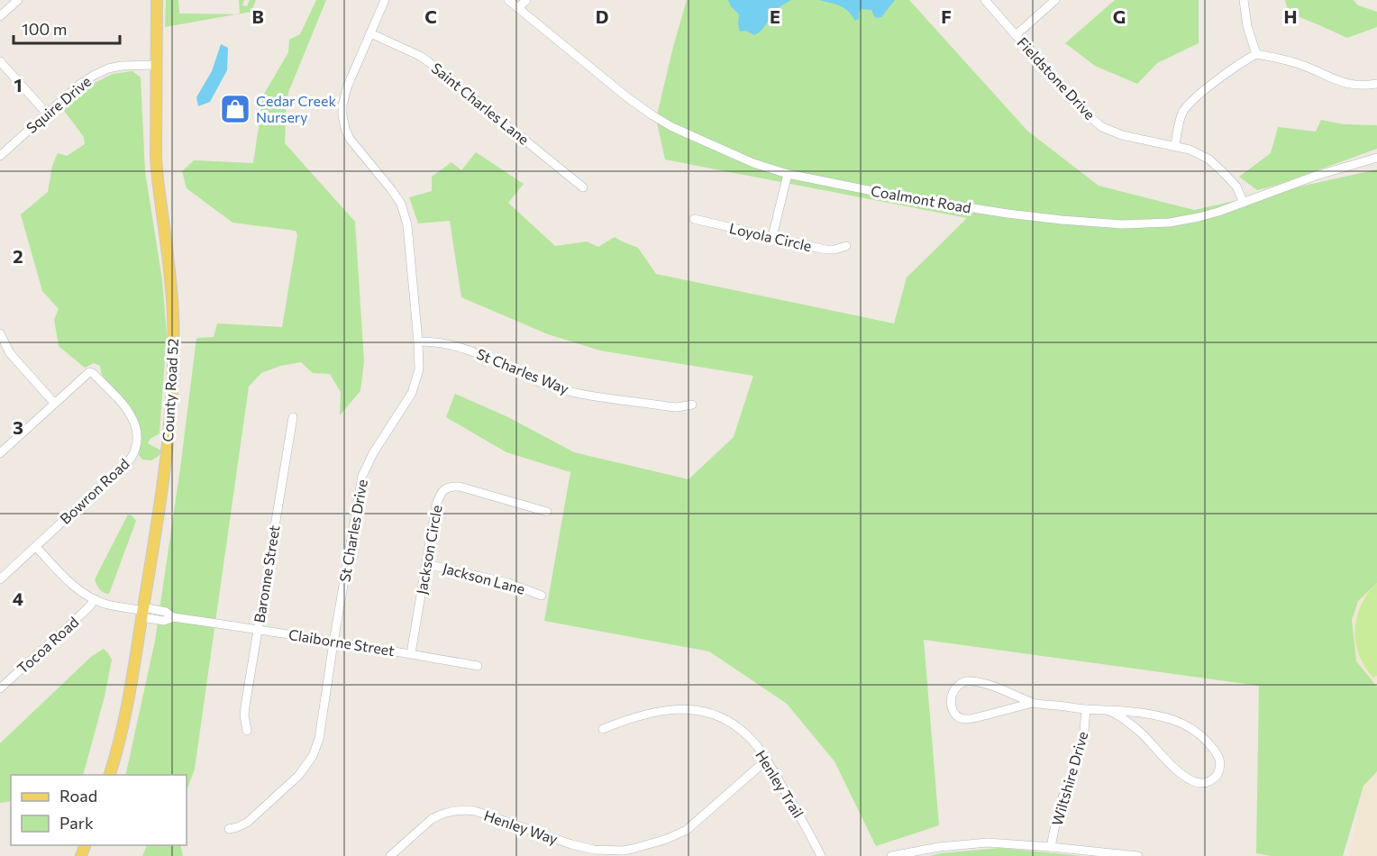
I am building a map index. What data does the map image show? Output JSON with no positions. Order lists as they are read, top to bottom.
{
  "streets": {
    "main road": ["County Road 52"],
    "street": [
      "Fieldstone Drive",
      "Saint Charles Lane",
      "Squire Drive",
      "Coalmont Road",
      "Loyola Circle",
      "St Charles Way",
      "Bowron Road",
      "St Charles Drive",
      "Jackson Circle",
      "Baronne Street",
      "Jackson Lane",
      "Claiborne Street",
      "Tocoa Road",
      "Wiltshire Drive",
      "Henley Trail",
      "Henley Way"
    ]
  },
  "crossings": [
    ["Fieldstone Drive", "Coalmont Road"],
    ["Saint Charles Lane", "St Charles Drive"],
    ["Squire Drive", "County Road 52"],
    ["St Charles Way", "St Charles Drive"],
    ["County Road 52", "Claiborne Street"],
    ["Bowron Road", "Claiborne Street"],
    ["St Charles Drive", "Claiborne Street"],
    ["Jackson Circle", "Jackson Lane"],
    ["Jackson Circle", "Claiborne Street"],
    ["Baronne Street", "Claiborne Street"],
    ["Claiborne Street", "Tocoa Road"],
    ["Henley Trail", "Henley Way"]
  ],
  "places": {
    "shop": ["Cedar Creek Nursery"]
  },
  "legend": ["Road", "Park"],
  "scale_bar": "100 m",
  "grid": {
    "columns": [
      "B",
      "C",
      "D",
      "E",
      "F",
      "G",
      "H"
    ],
    "rows": [
      "1",
      "2",
      "3",
      "4"
    ]
  }
}
